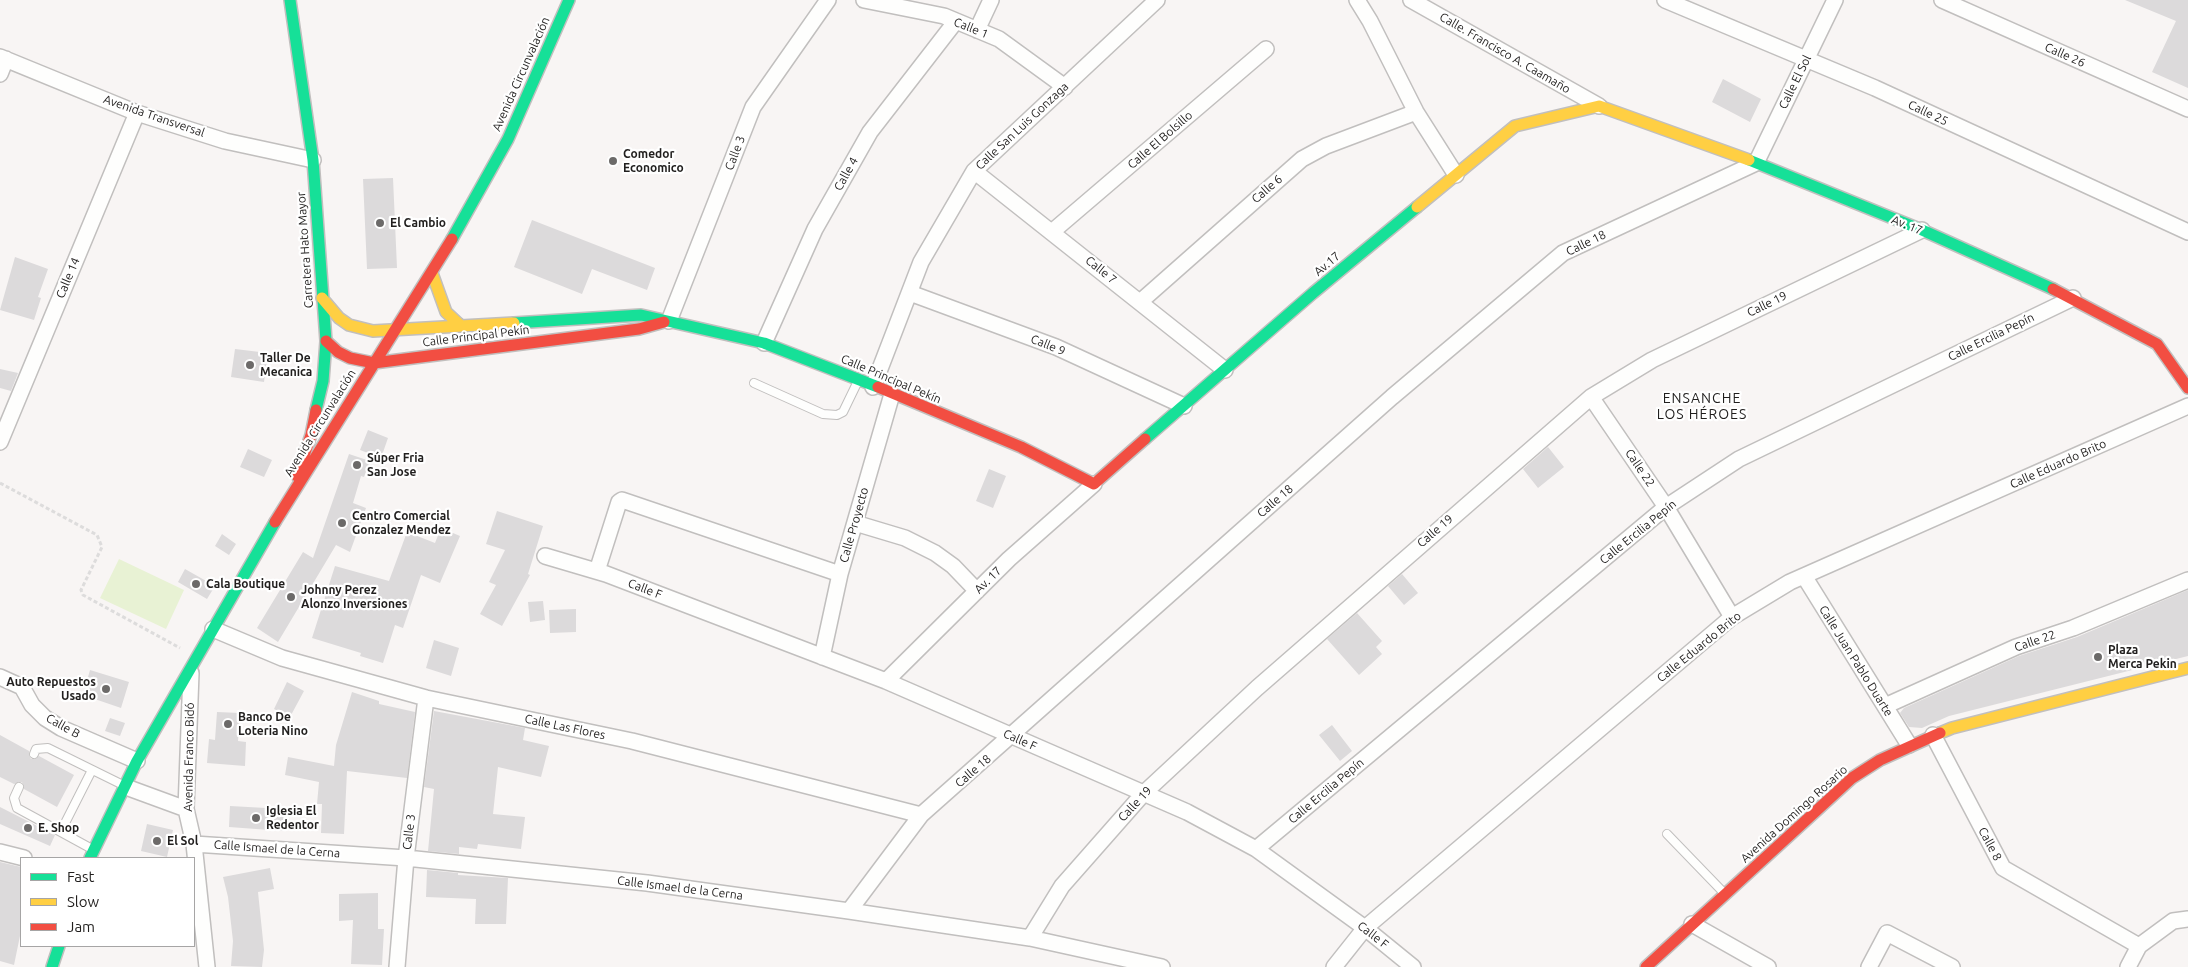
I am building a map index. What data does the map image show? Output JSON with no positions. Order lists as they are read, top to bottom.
{
  "streets": {
    "main road": [
      "Avenida Circunvalación",
      "Av. 17",
      "Carretera Hato Mayor",
      "Av.17",
      "Calle Principal Pekín",
      "Avenida Domingo Rosario"
    ],
    "street": [
      "Calle 1",
      "Calle. Francisco A. Caamaño",
      "Calle 26",
      "Calle El Sol",
      "Calle 25",
      "Avenida Transversal",
      "Calle San Luis Gonzaga",
      "Calle El Bolsillo",
      "Calle 3",
      "Calle 4",
      "Calle 6",
      "Calle 18",
      "Calle 7",
      "Calle 14",
      "Calle 19",
      "Calle Ercilia Pepín",
      "Calle 9",
      "Calle Eduardo Brito",
      "Calle 22",
      "Calle Proyecto",
      "Calle F",
      "Calle Juan Pablo Duarte",
      "Calle B",
      "Calle Las Flores",
      "Avenida Franco Bidó",
      "Calle 8",
      "Calle Ismael de la Cerna"
    ]
  },
  "crossings": [
    ["Calle 1", "Calle San Luis Gonzaga"],
    ["Calle 1", "Calle 4"],
    ["Calle. Francisco A. Caamaño", "Av. 17"],
    ["Calle. Francisco A. Caamaño", "Av.17"],
    ["Avenida Circunvalación", "Carretera Hato Mayor"],
    ["Avenida Circunvalación", "Calle Principal Pekín"],
    ["Avenida Circunvalación", "Calle B"],
    ["Avenida Circunvalación", "Calle Las Flores"],
    ["Avenida Circunvalación", "Avenida Franco Bidó"],
    ["Calle El Sol", "Calle 25"],
    ["Calle El Sol", "Av. 17"],
    ["Calle El Sol", "Calle 18"],
    ["Avenida Transversal", "Carretera Hato Mayor"],
    ["Avenida Transversal", "Calle 14"],
    ["Calle San Luis Gonzaga", "Calle 7"],
    ["Calle San Luis Gonzaga", "Calle Principal Pekín"],
    ["Calle San Luis Gonzaga", "Calle 9"],
    ["Calle El Bolsillo", "Calle 7"],
    ["Calle 3", "Calle Principal Pekín"],
    ["Calle 3", "Calle Las Flores"],
    ["Calle 3", "Calle Ismael de la Cerna"],
    ["Calle 4", "Calle Principal Pekín"],
    ["Calle 6", "Calle 7"],
    ["Av. 17", "Calle 18"],
    ["Av. 17", "Av.17"],
    ["Av. 17", "Calle 19"],
    ["Av. 17", "Calle Principal Pekín"],
    ["Av. 17", "Calle Ercilia Pepín"],
    ["Av. 17", "Calle F"],
    ["Calle 18", "Calle F"],
    ["Calle 18", "Calle Las Flores"],
    ["Calle 18", "Calle Ismael de la Cerna"],
    ["Carretera Hato Mayor", "Calle Principal Pekín"],
    ["Av.17", "Calle 7"],
    ["Av.17", "Calle Principal Pekín"],
    ["Av.17", "Calle 9"],
    ["Calle 19", "Calle 22"],
    ["Calle 19", "Calle F"],
    ["Calle 19", "Calle Ismael de la Cerna"],
    ["Calle Principal Pekín", "Calle Proyecto"],
    ["Calle Ercilia Pepín", "Calle 22"],
    ["Calle Ercilia Pepín", "Calle F"],
    ["Calle Eduardo Brito", "Calle 22"],
    ["Calle Eduardo Brito", "Calle F"],
    ["Calle Eduardo Brito", "Calle Juan Pablo Duarte"],
    ["Calle 22", "Calle Juan Pablo Duarte"],
    ["Calle Proyecto", "Calle F"],
    ["Calle Juan Pablo Duarte", "Avenida Domingo Rosario"],
    ["Avenida Franco Bidó", "Calle Ismael de la Cerna"],
    ["Avenida Domingo Rosario", "Calle 8"]
  ],
  "districts": ["ENSANCHE LOS HÉROES"],
  "places": [
    "Comedor Economico",
    "El Cambio",
    "Taller De Mecanica",
    "Súper Fria San Jose",
    "Centro Comercial Gonzalez Mendez",
    "Cala Boutique",
    "Johnny Perez Alonzo Inversiones",
    "Plaza Merca Pekin",
    "Auto Repuestos Usado",
    "Banco De Loteria Nino",
    "Iglesia El Redentor",
    "E. Shop",
    "El Sol"
  ],
  "legend": ["Fast", "Slow", "Jam"]
}
